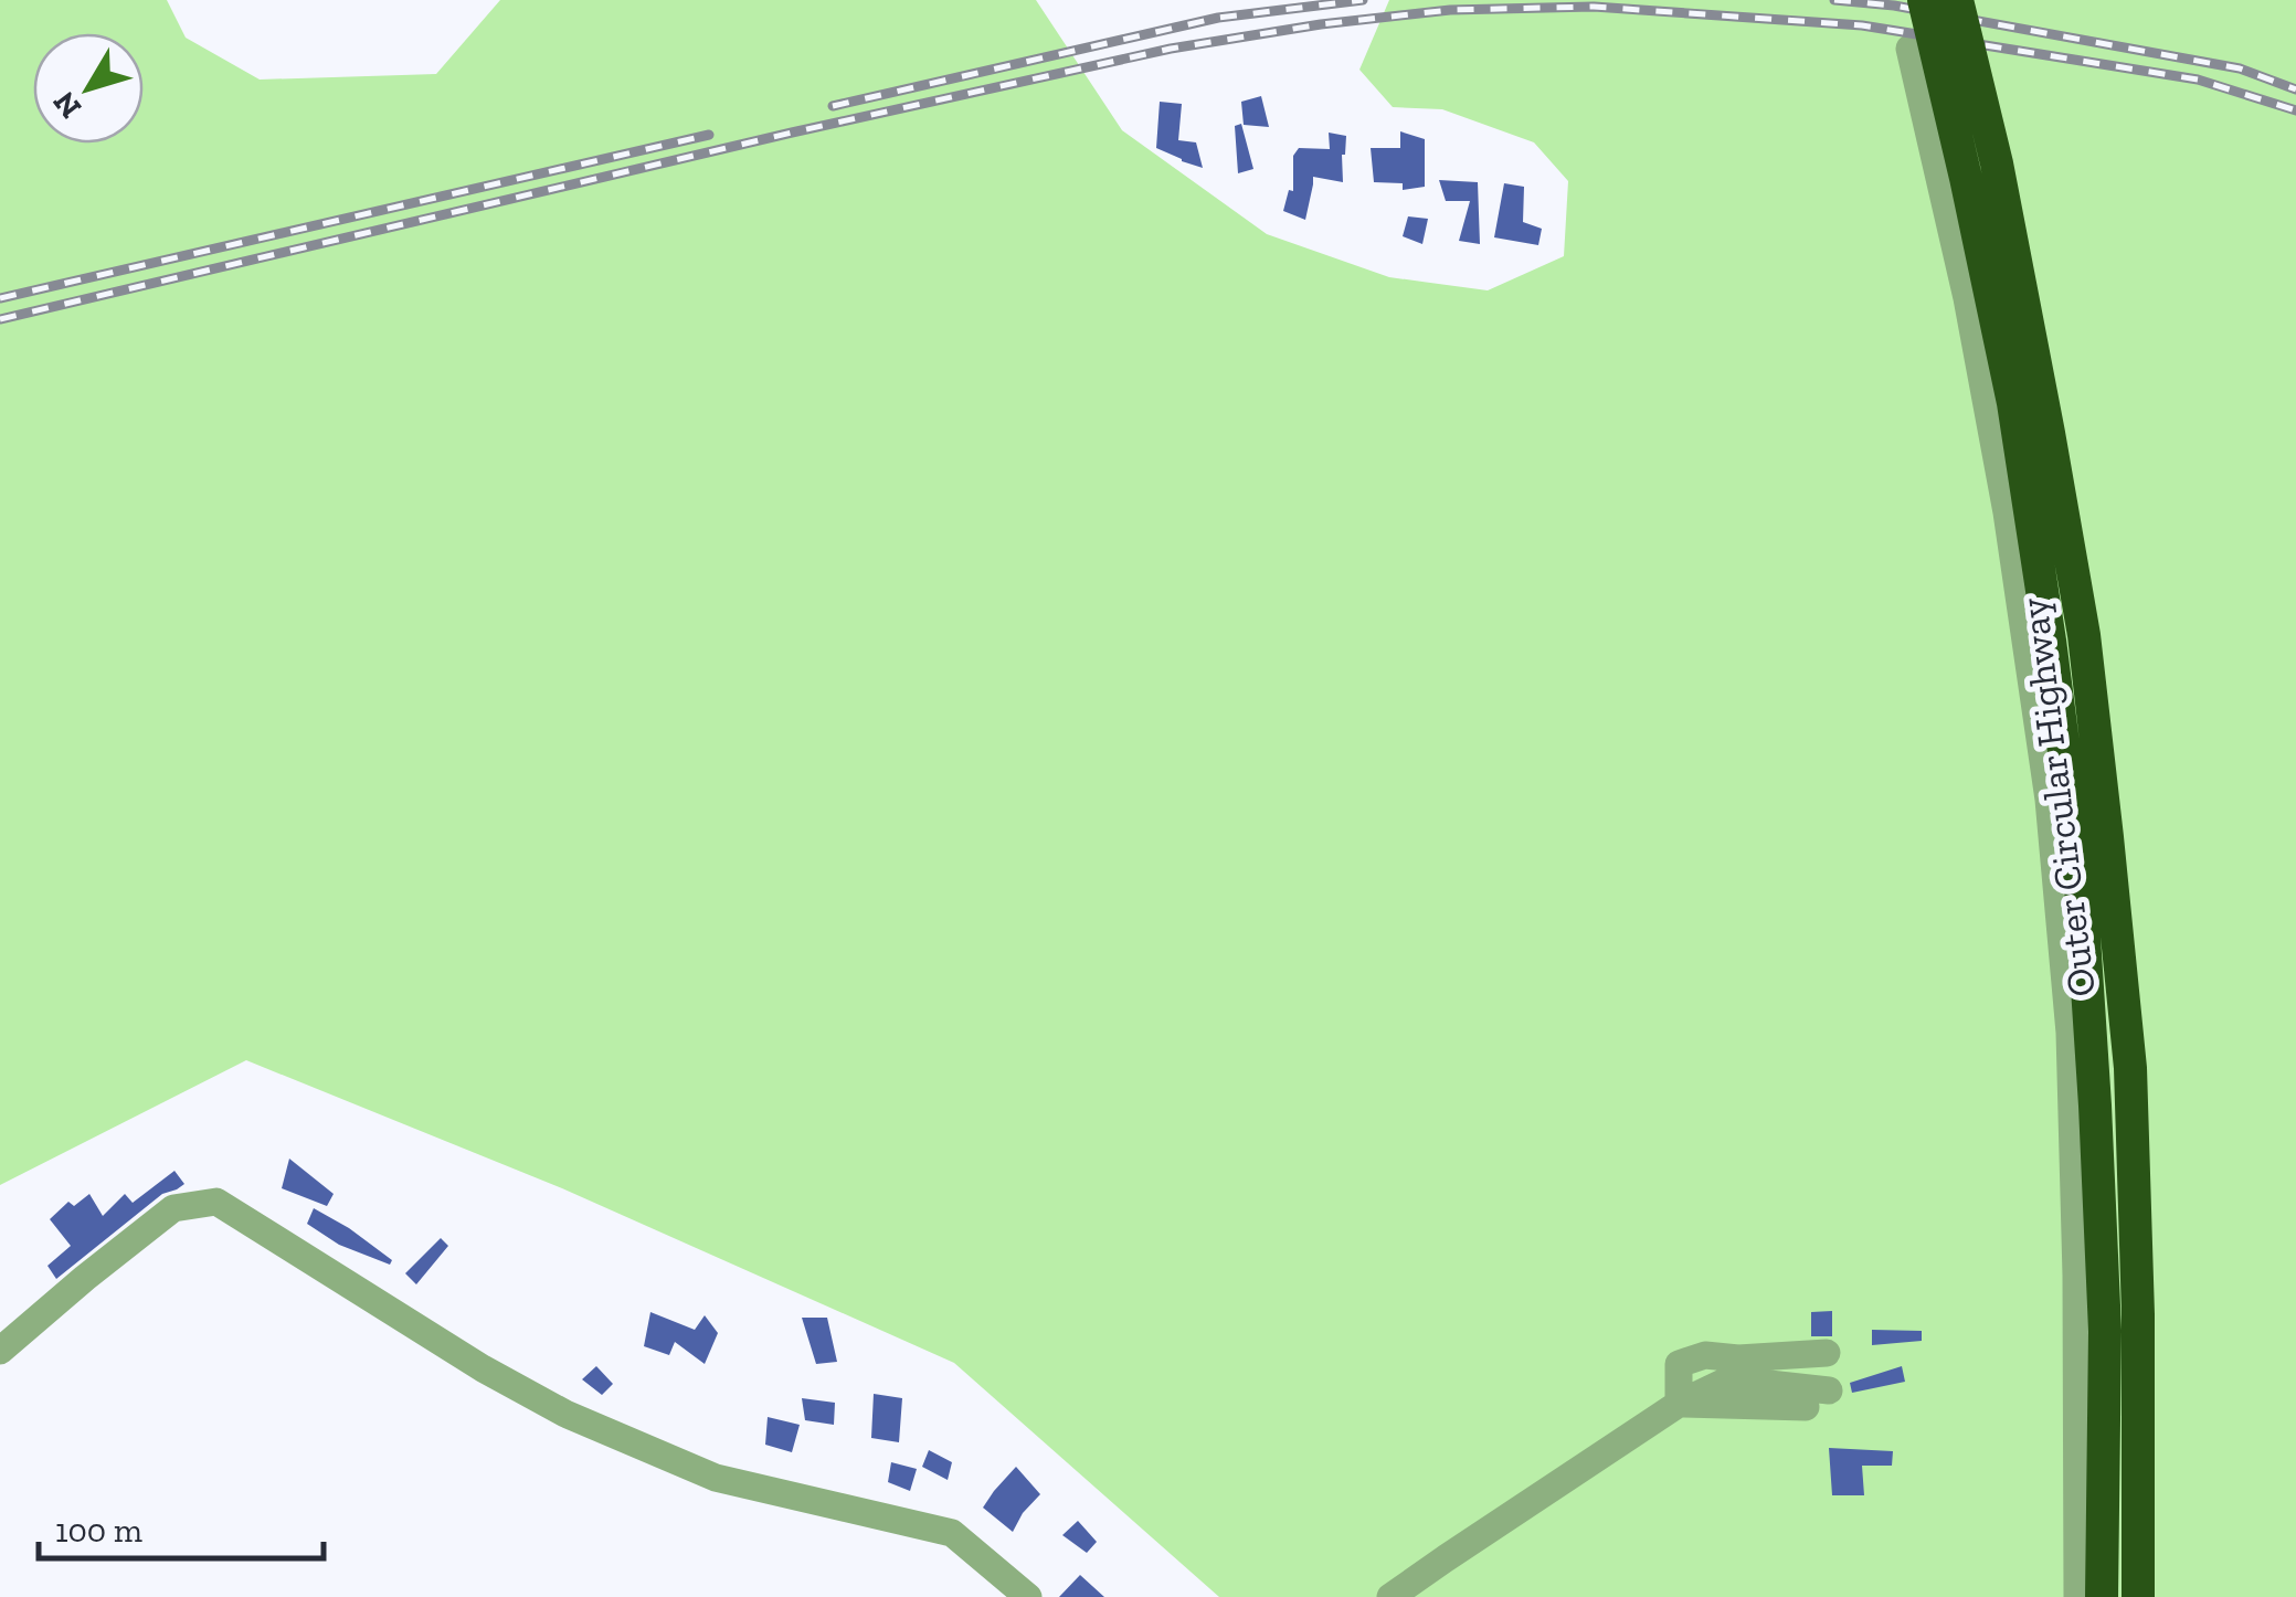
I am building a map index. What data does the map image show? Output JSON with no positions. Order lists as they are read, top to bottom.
{
  "streets": {
    "highway": ["Outer Circular Highway"]
  },
  "scale_bar": "100 m",
  "north": "bottom left"
}
